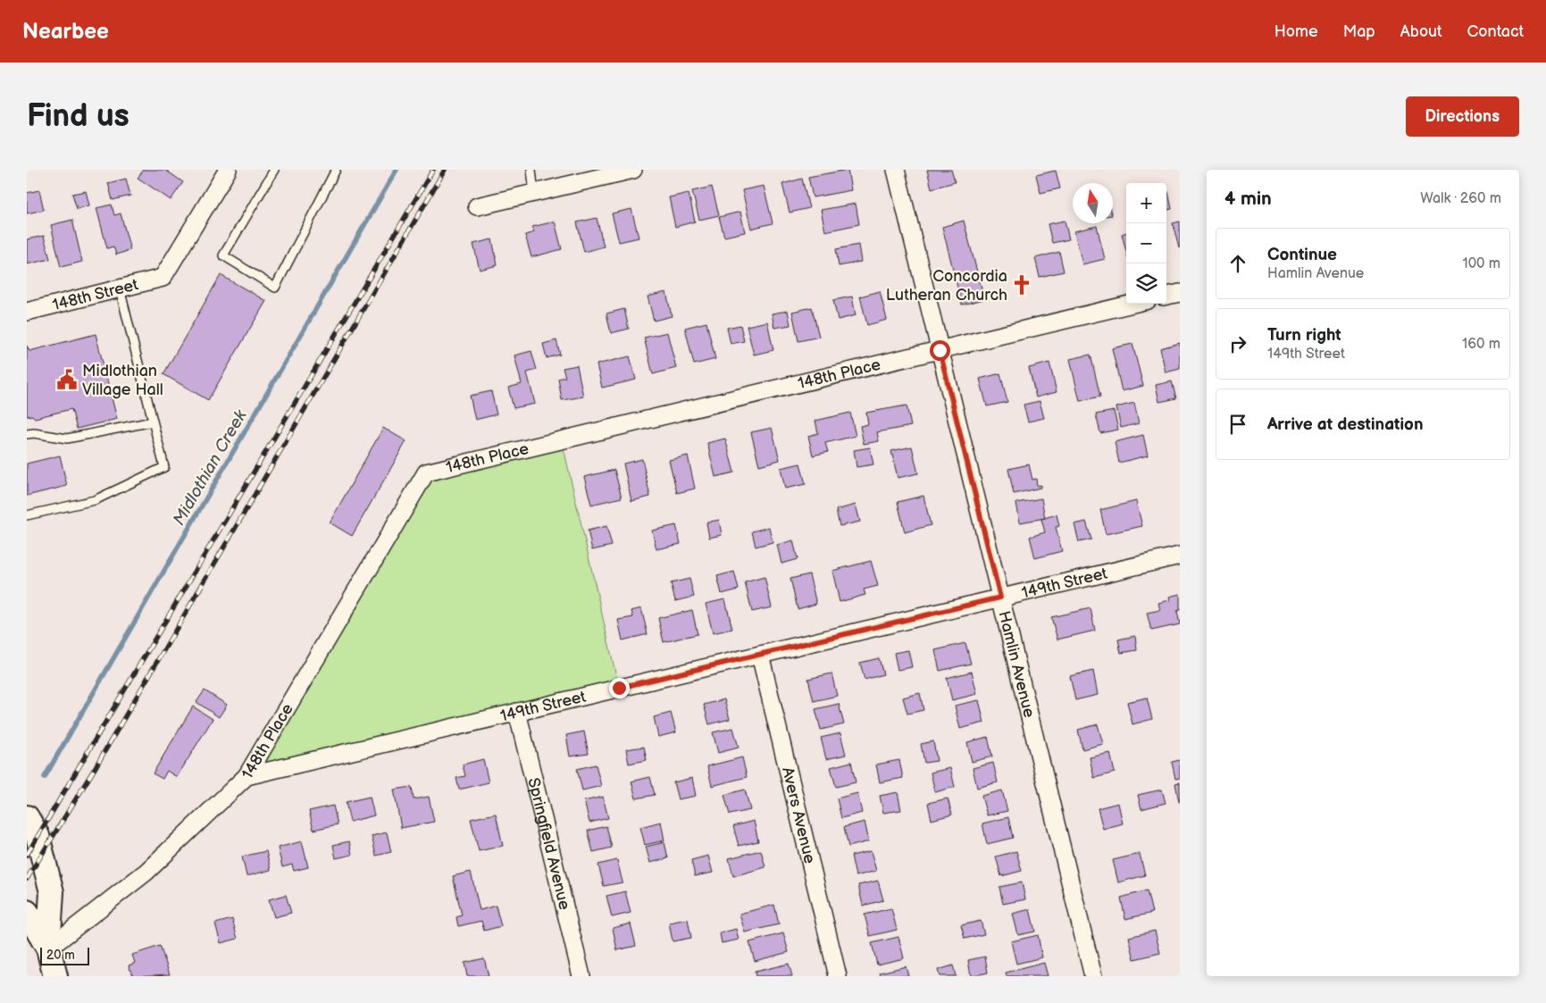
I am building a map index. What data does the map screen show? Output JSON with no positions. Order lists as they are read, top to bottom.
{
  "streets": {
    "street": [
      "148th Street",
      "148th Place",
      "149th Street",
      "Hamlin Avenue",
      "Avers Avenue",
      "Springfield Avenue"
    ]
  },
  "crossings": [
    ["148th Place", "149th Street"],
    ["148th Place", "Hamlin Avenue"],
    ["149th Street", "Hamlin Avenue"],
    ["149th Street", "Avers Avenue"],
    ["149th Street", "Springfield Avenue"]
  ],
  "water": ["Midlothian Creek"],
  "places": {
    "church": ["Concordia Lutheran Church"],
    "public building": ["Midlothian Village Hall"]
  },
  "scale_bar": "20 m",
  "north": "top",
  "page": {
    "header": "Nearbee",
    "nav": [
      "Home",
      "Map",
      "About",
      "Contact"
    ],
    "buttons": "Directions",
    "title": "Find us",
    "heading": ["4 min", "Walk · 260 m"],
    "map_buttons": ["+", "−"],
    "list": [
      ["Continue", "Hamlin Avenue", "100 m"],
      ["Turn right", "149th Street", "160 m"],
      "Arrive at destination"
    ],
    "scale": "20 m"
  }
}
